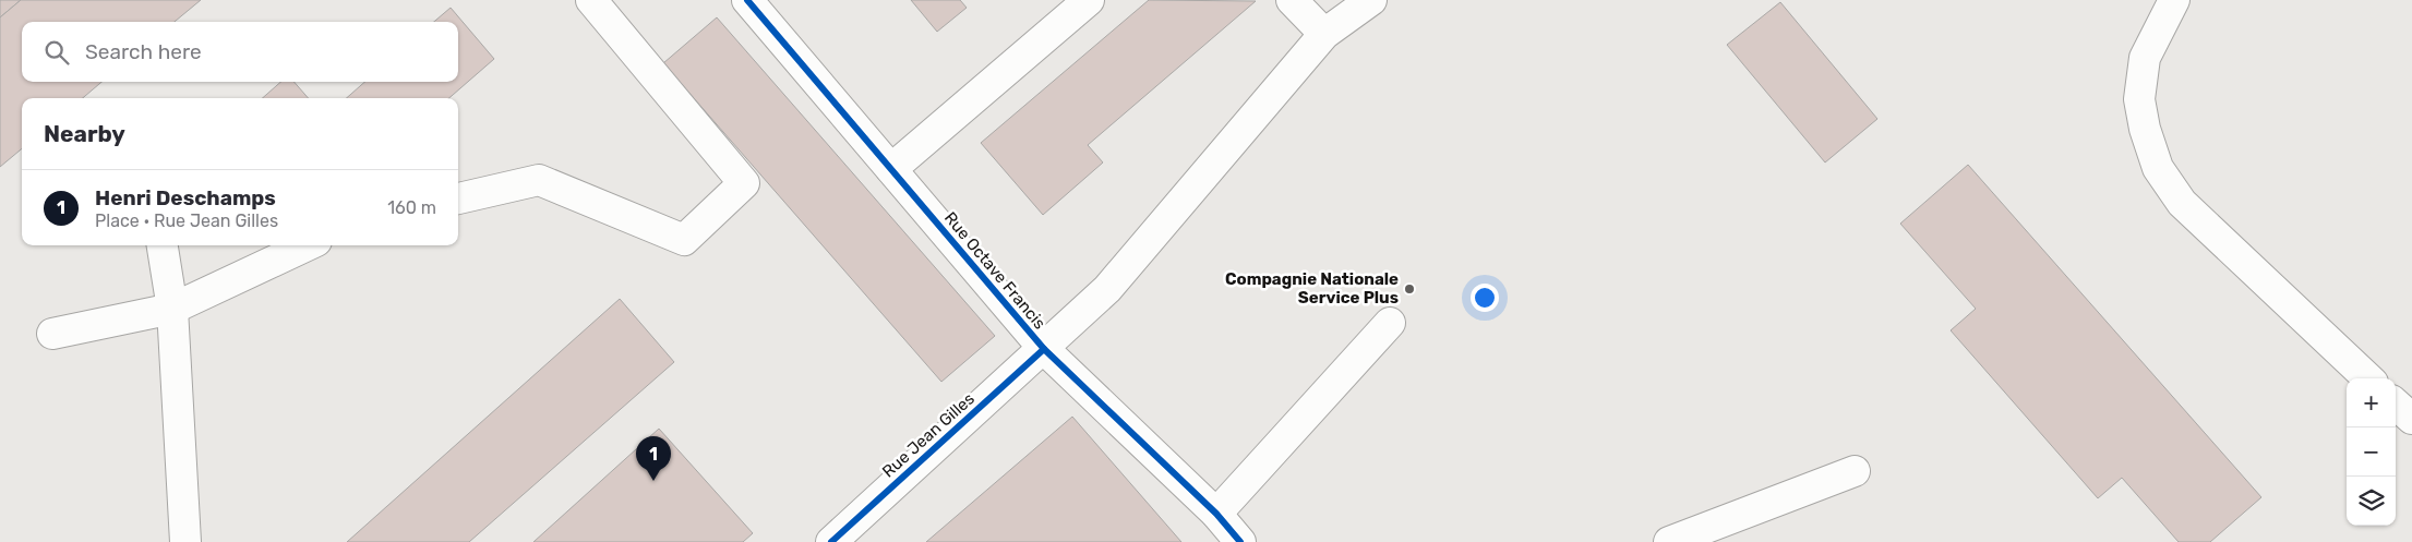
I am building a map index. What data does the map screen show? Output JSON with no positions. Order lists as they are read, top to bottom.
{
  "streets": {
    "street": ["Rue Octave Francis", "Rue Jean Gilles"]
  },
  "crossings": [
    ["Rue Octave Francis", "Rue Jean Gilles"]
  ],
  "places": ["Compagnie Nationale Service Plus"],
  "page": {
    "search": "Search here",
    "heading": "Nearby",
    "list": [
      {
        "mark": "1",
        "name": "Henri Deschamps",
        "note": "Place · Rue Jean Gilles",
        "value": "160 m"
      }
    ],
    "map_buttons": ["+", "−"],
    "pins": "1"
  }
}
